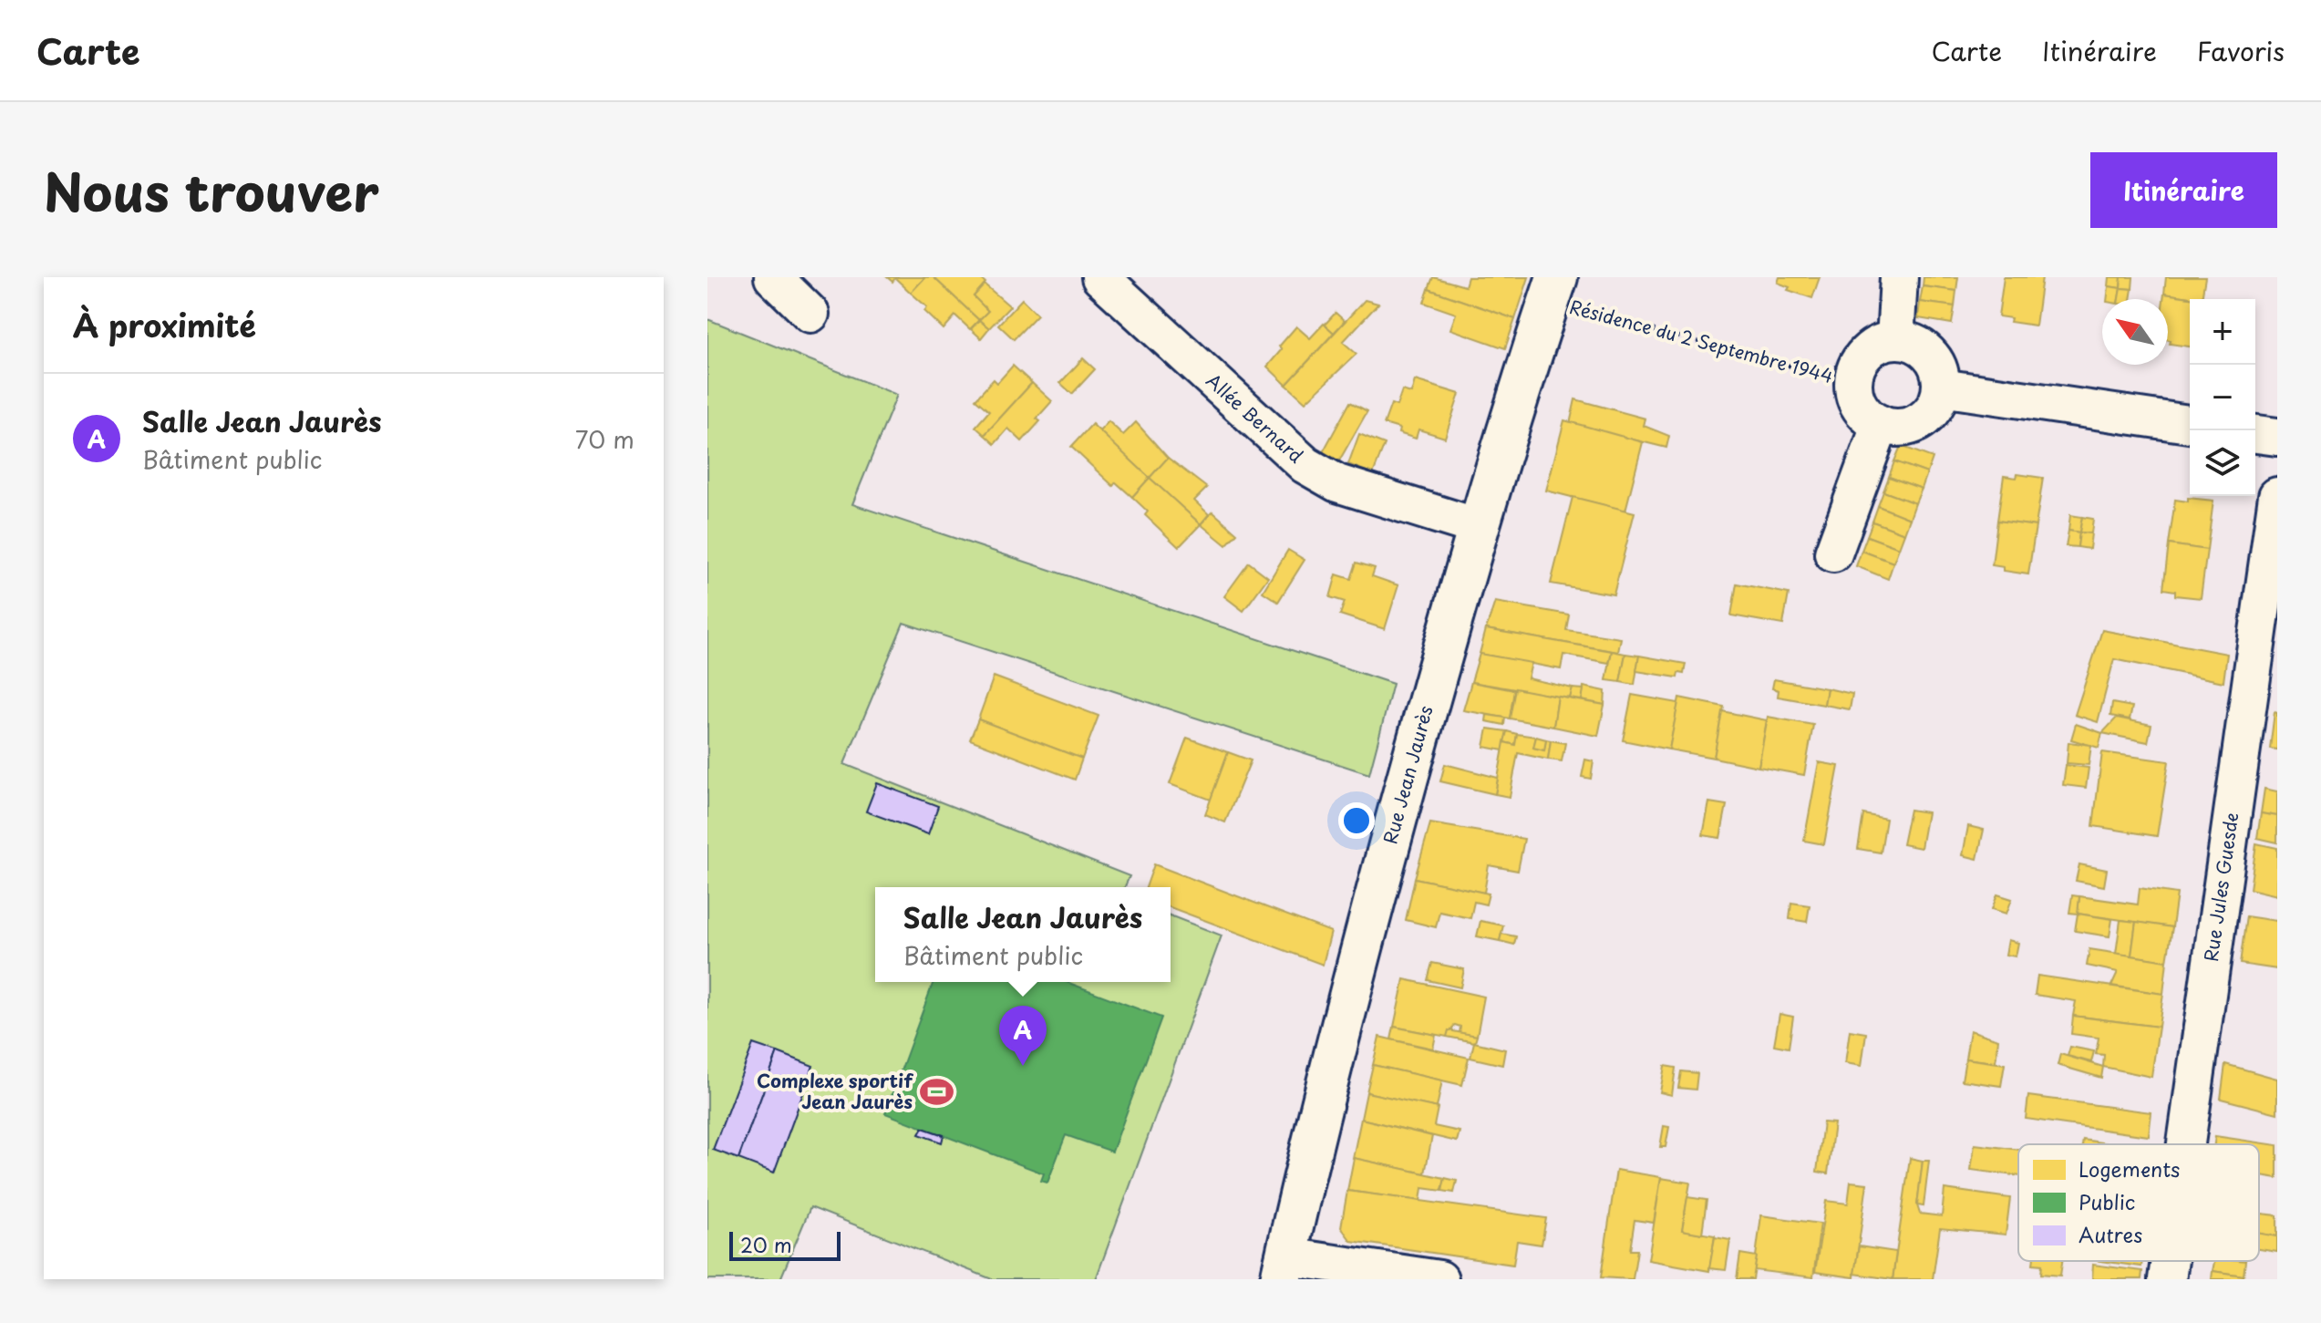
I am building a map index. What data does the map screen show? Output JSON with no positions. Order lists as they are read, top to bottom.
{
  "streets": {
    "street": ["Allée Bernard", "Rue Jean Jaurès", "Rue Jules Guesde"],
    "path": ["Résidence du 2 Septembre 1944"]
  },
  "crossings": [
    ["Résidence du 2 Septembre 1944", "Rue Jean Jaurès"],
    ["Allée Bernard", "Rue Jean Jaurès"]
  ],
  "places": {
    "sports": ["Complexe sportif Jean Jaurès"]
  },
  "legend": ["Logements", "Public", "Autres"],
  "scale_bar": "20 m",
  "north": "top left",
  "page": {
    "header": "Carte",
    "nav": ["Carte", "Itinéraire", "Favoris"],
    "title": "Nous trouver",
    "buttons": "Itinéraire",
    "heading": "À proximité",
    "map_buttons": ["+", "−"],
    "list": [
      {
        "mark": "A",
        "name": "Salle Jean Jaurès",
        "note": "Bâtiment public",
        "value": "70 m"
      }
    ],
    "popup": ["Salle Jean Jaurès", "Bâtiment public"],
    "pins": "A",
    "scale": "20 m"
  }
}
